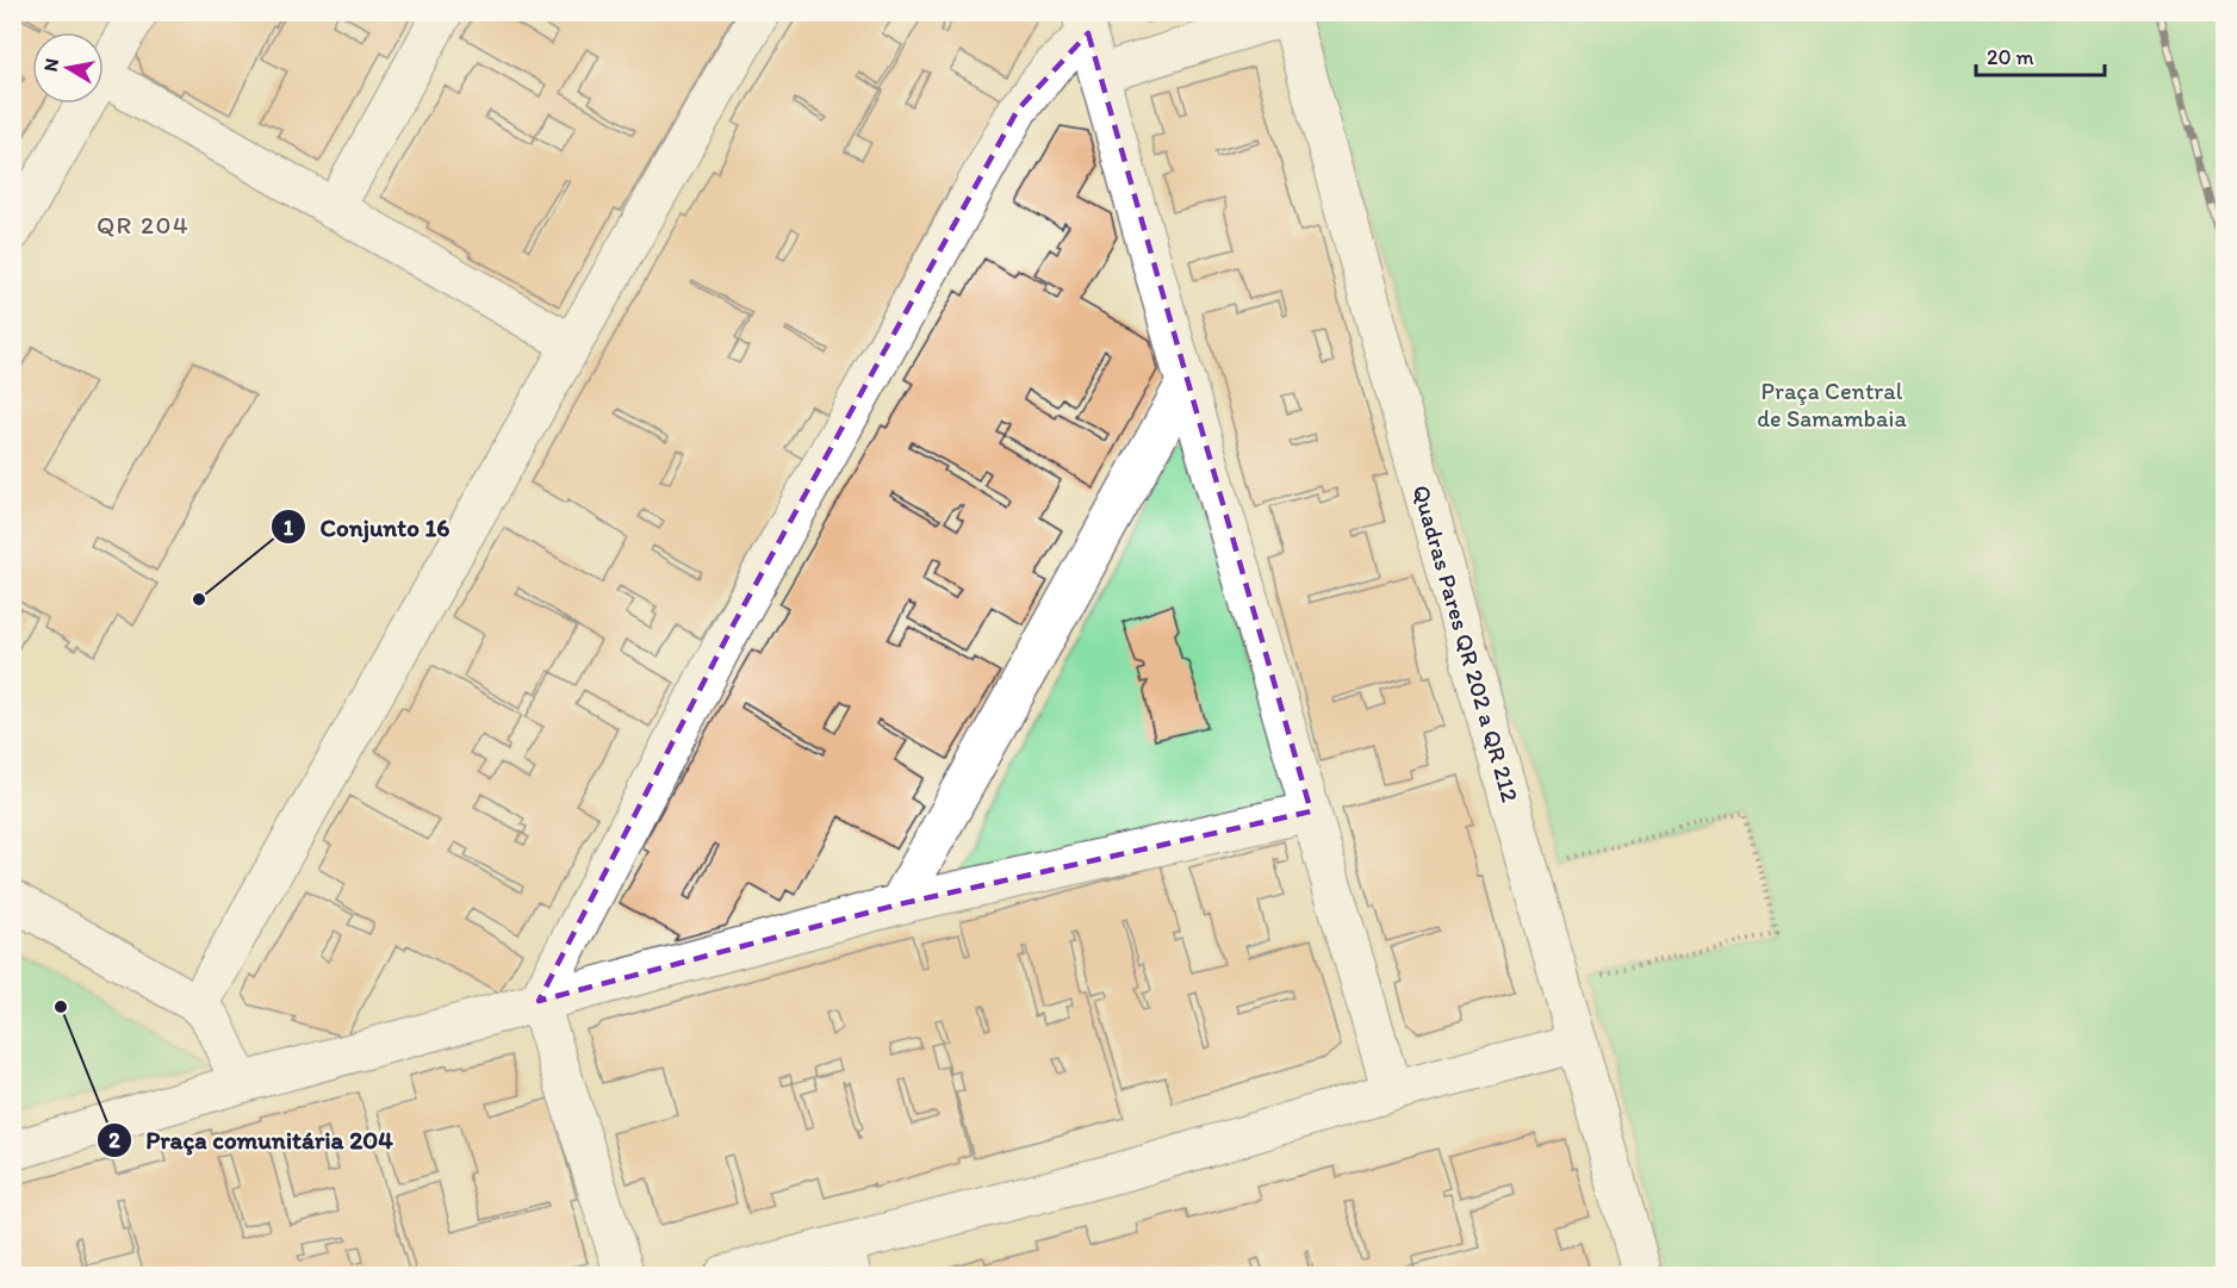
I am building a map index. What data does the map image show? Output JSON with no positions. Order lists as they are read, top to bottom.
{
  "streets": {
    "street": ["Quadras Pares QR 202 a QR 212"]
  },
  "districts": ["QR 204"],
  "parks": ["Praça Central de Samambaia"],
  "places": ["Conjunto 16", "Praça comunitária 204"],
  "scale_bar": "20 m",
  "north": "left"
}
